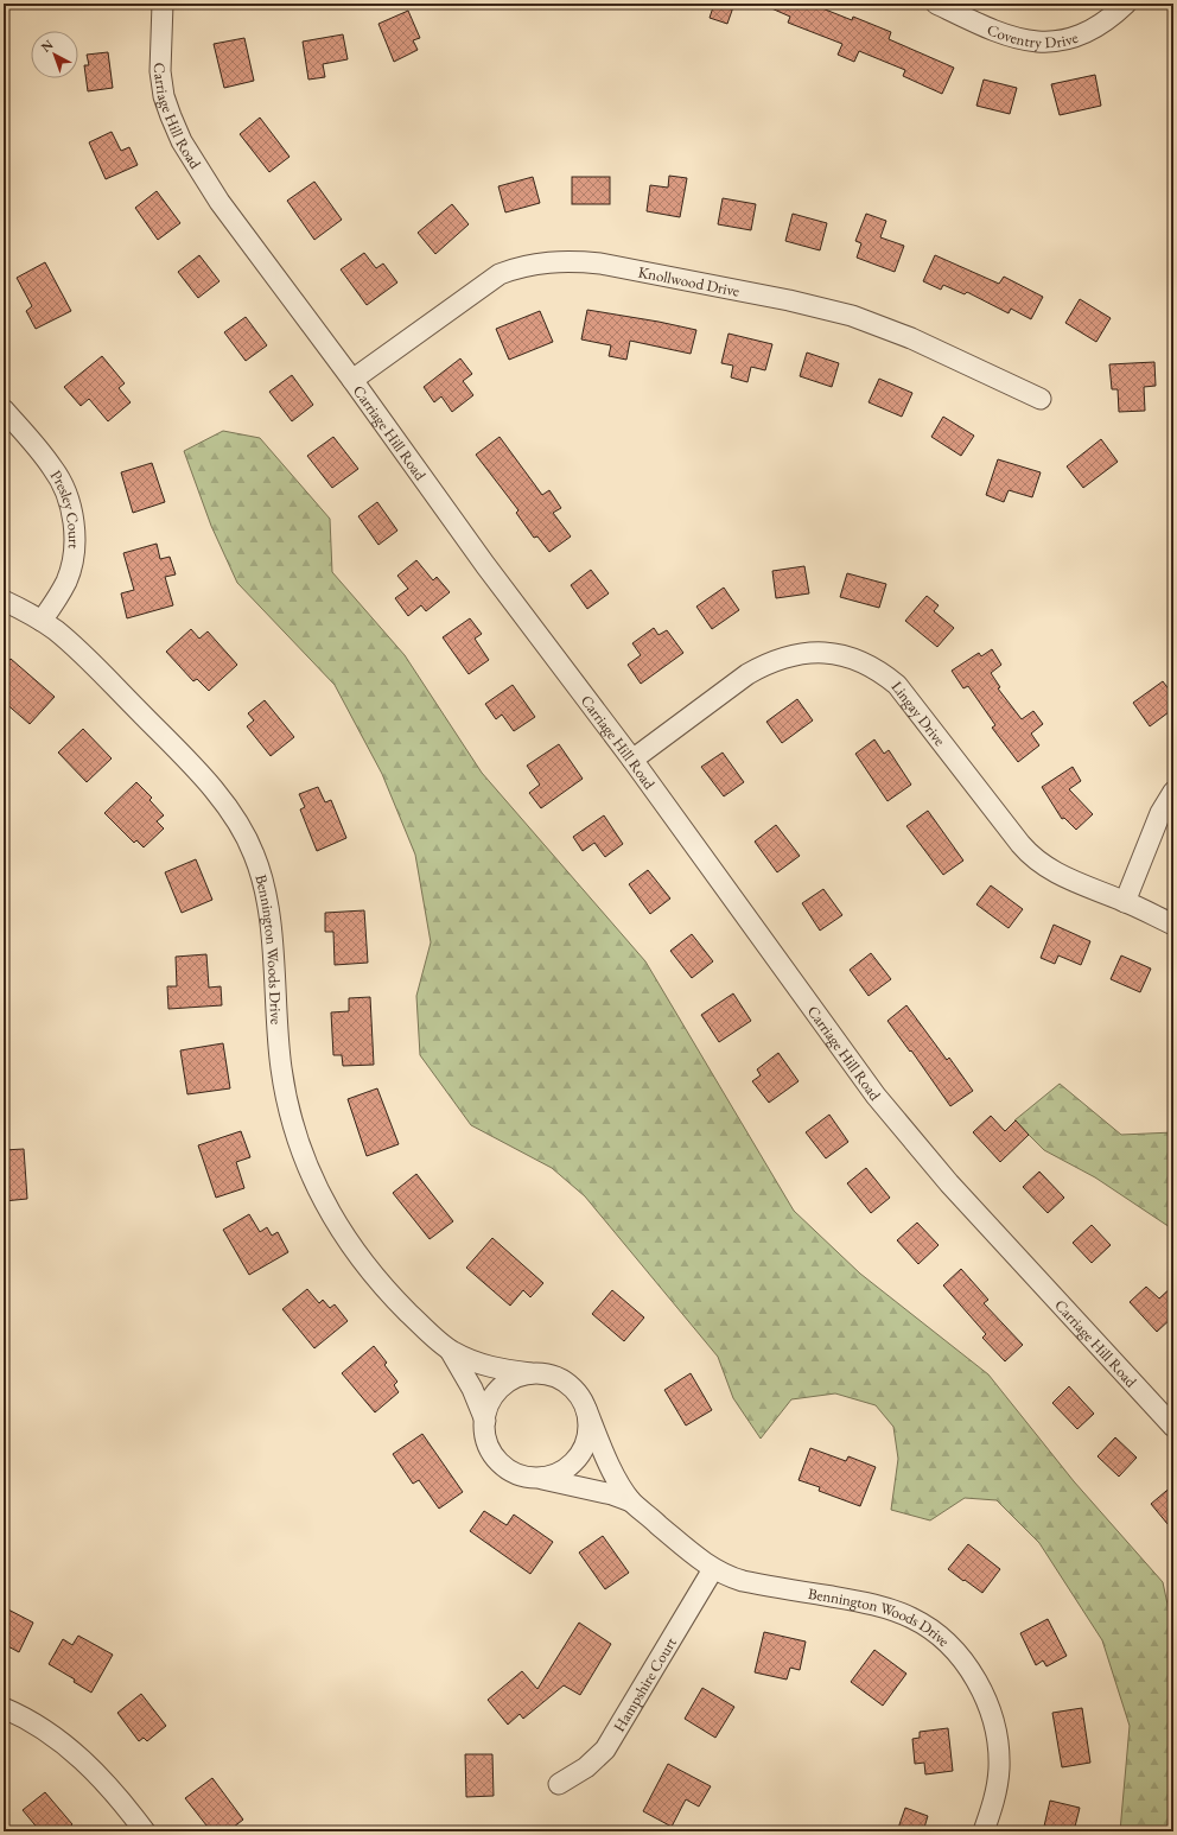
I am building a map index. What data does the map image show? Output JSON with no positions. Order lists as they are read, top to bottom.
{
  "streets": {
    "street": [
      "Coventry Drive",
      "Carriage Hill Road",
      "Knollwood Drive",
      "Presley Court",
      "Lingay Drive",
      "Bennington Woods Drive",
      "Hampshire Court"
    ]
  },
  "crossings": [
    ["Carriage Hill Road", "Knollwood Drive"],
    ["Carriage Hill Road", "Lingay Drive"],
    ["Presley Court", "Bennington Woods Drive"],
    ["Bennington Woods Drive", "Hampshire Court"]
  ],
  "north": "top left"
}
